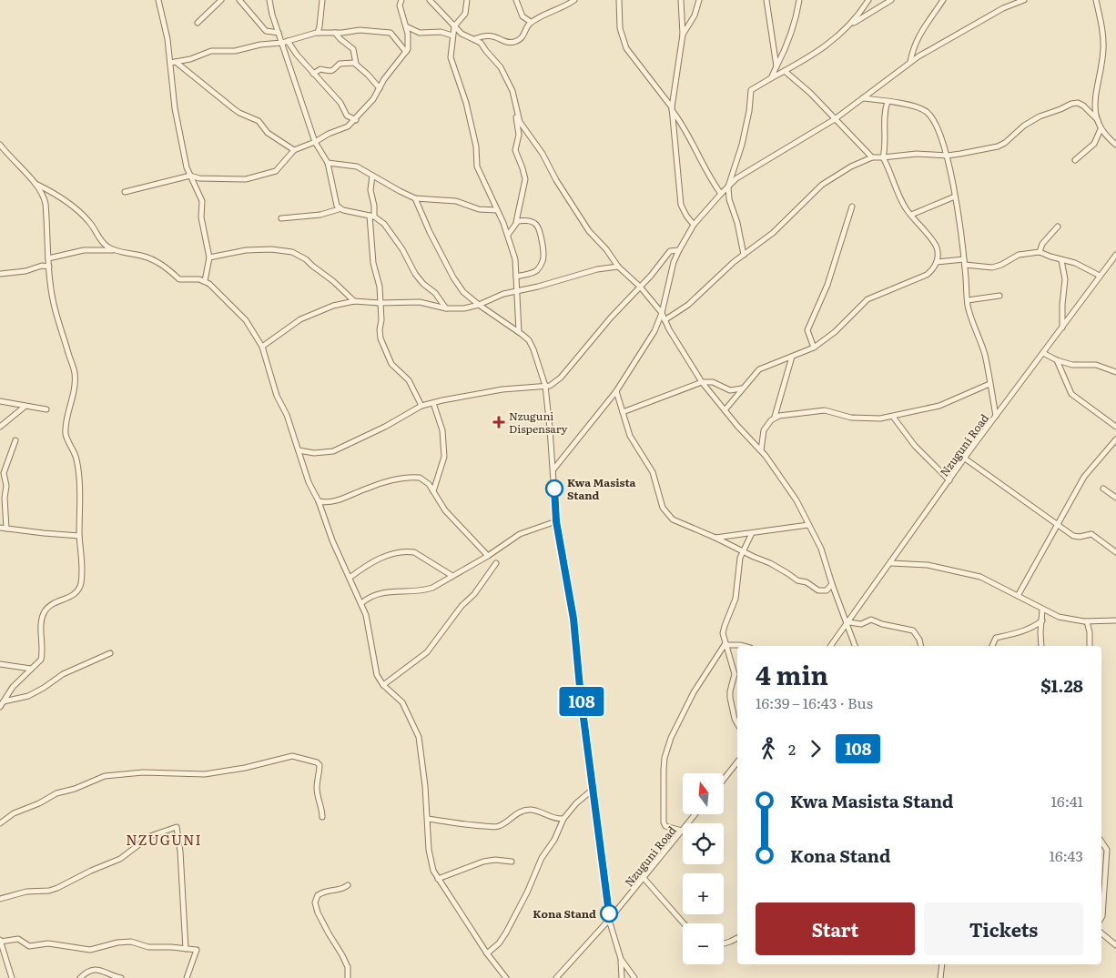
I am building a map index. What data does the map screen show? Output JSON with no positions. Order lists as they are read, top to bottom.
{
  "streets": {
    "street": ["Nzuguni Road"]
  },
  "districts": ["NZUGUNI"],
  "places": {
    "health": ["Nzuguni Dispensary"],
    "other": ["Kwa Masista Stand", "Kona Stand"]
  },
  "lines": ["bus line 108"],
  "north": "top",
  "page": {
    "on_map": "108",
    "heading": ["4 min", "16:39 – 16:43 · Bus", "$1.28"],
    "legs": ["2", "108"],
    "map_buttons": ["+", "−"],
    "list": [
      {
        "name": "Kwa Masista Stand",
        "value": "16:41"
      },
      {
        "name": "Kona Stand",
        "value": "16:43"
      }
    ],
    "buttons": ["Start", "Tickets"]
  }
}
